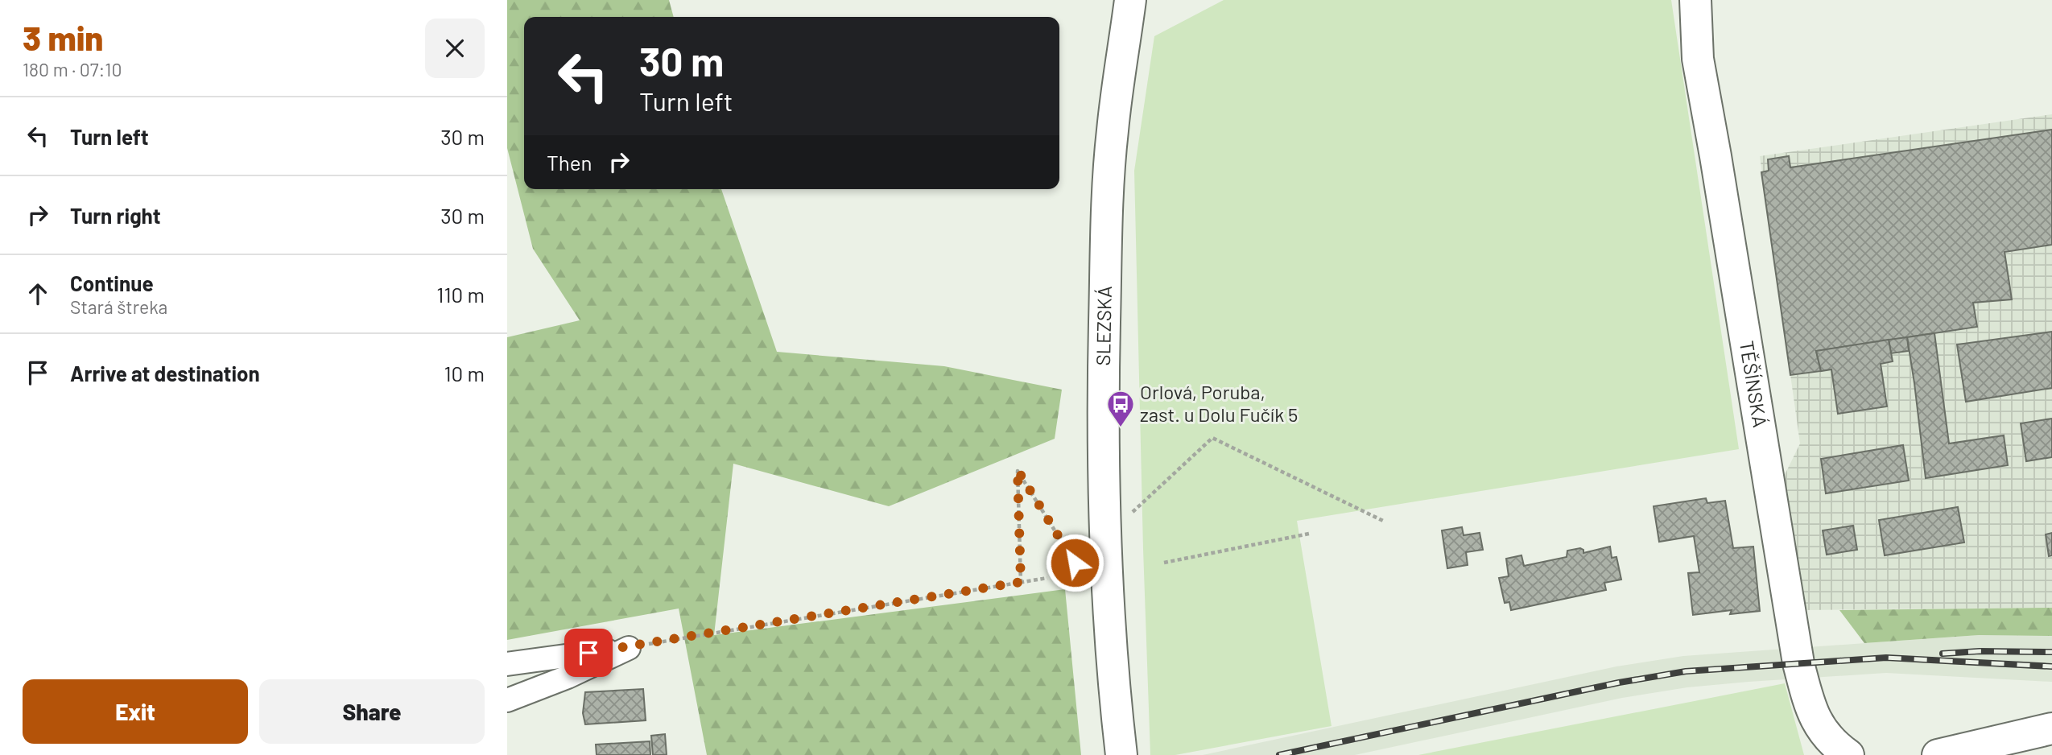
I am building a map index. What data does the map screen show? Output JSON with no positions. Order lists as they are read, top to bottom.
{
  "streets": {
    "street": ["SLEZSKÁ", "TĚŠÍNSKÁ"]
  },
  "places": {
    "bus stop": ["Orlová, Poruba, zast. u Dolu Fučík 5"]
  },
  "page": {
    "heading": ["3 min", "180 m · 07:10"],
    "turn": ["30 m", "Turn left"],
    "list": [
      {
        "name": "Turn left",
        "value": "30 m"
      },
      {
        "name": "Turn right",
        "value": "30 m"
      },
      {
        "name": "Continue",
        "note": "Stará štreka",
        "value": "110 m"
      },
      {
        "name": "Arrive at destination",
        "value": "10 m"
      }
    ],
    "then": "Then",
    "buttons": ["Exit", "Share"]
  }
}
